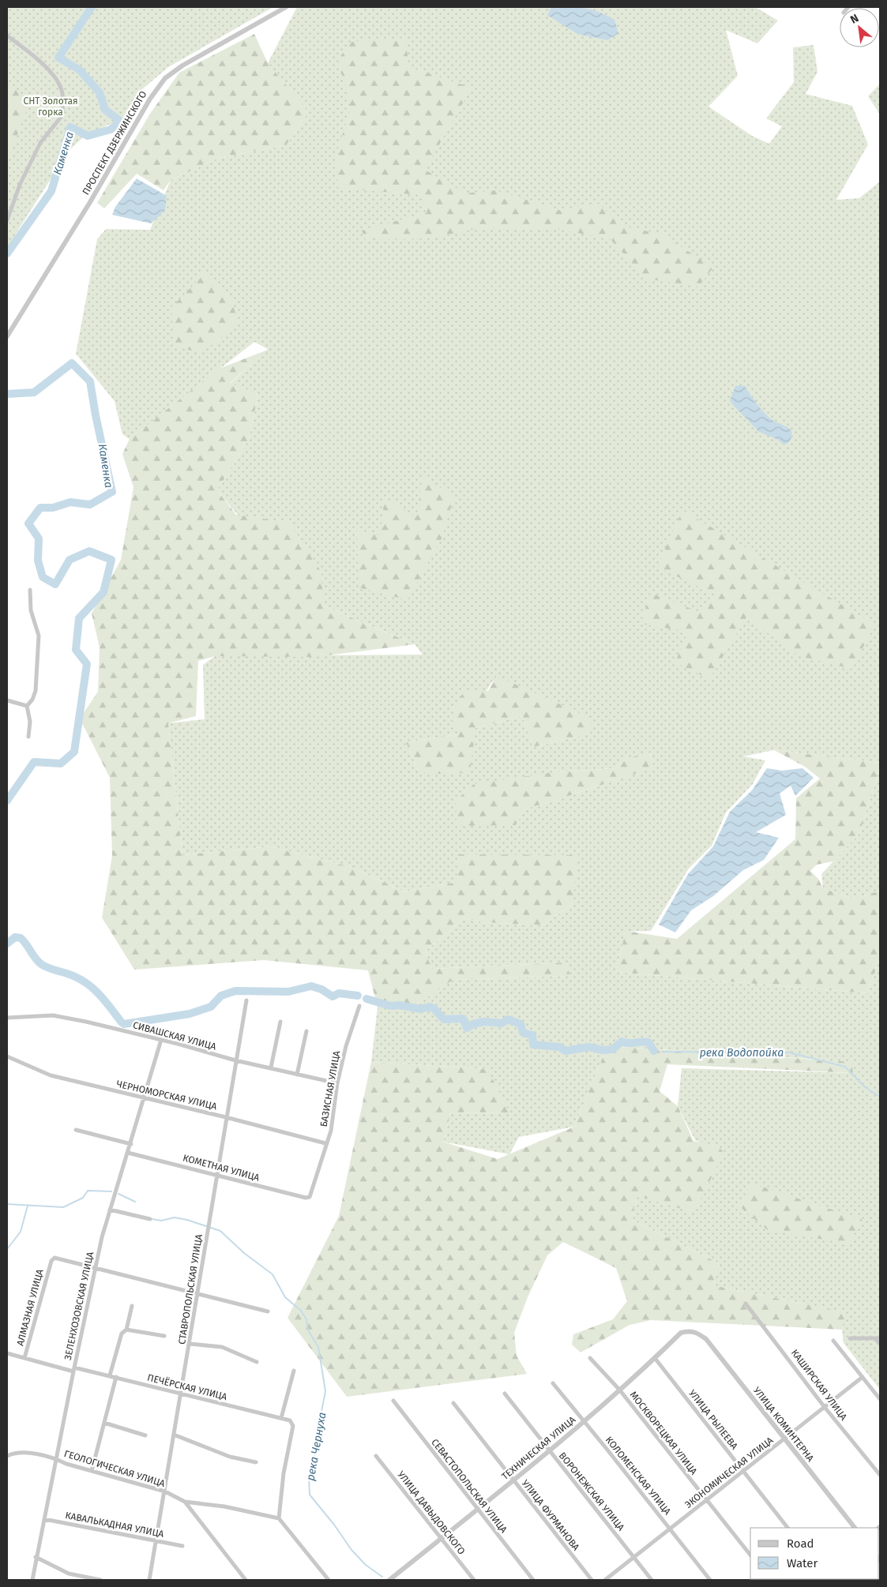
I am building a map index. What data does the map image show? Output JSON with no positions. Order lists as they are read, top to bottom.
{
  "streets": {
    "street": [
      "ПРОСПЕКТ ДЗЕРЖИНСКОГО",
      "СИВАШСКАЯ УЛИЦА",
      "БАЗИСНАЯ УЛИЦА",
      "ЧЕРНОМОРСКАЯ УЛИЦА",
      "КОМЕТНАЯ УЛИЦА",
      "СТАВРОПОЛЬСКАЯ УЛИЦА",
      "ЗЕЛЕНХОЗОВСКАЯ УЛИЦА",
      "АЛМАЗНАЯ УЛИЦА",
      "КАШИРСКАЯ УЛИЦА",
      "ПЕЧЁРСКАЯ УЛИЦА",
      "УЛИЦА РЫЛЕЕВА",
      "УЛИЦА КОМИНТЕРНА",
      "МОСКВОРЕЦКАЯ УЛИЦА",
      "ТЕХНИЧЕСКАЯ УЛИЦА",
      "ГЕОЛОГИЧЕСКАЯ УЛИЦА",
      "ЭКОНОМИЧЕСКАЯ УЛИЦА",
      "КОЛОМЕНСКАЯ УЛИЦА",
      "СЕВАСТОПОЛЬСКАЯ УЛИЦА",
      "ВОРОНЕЖСКАЯ УЛИЦА",
      "УЛИЦА ДАВЫДОВСКОГО",
      "УЛИЦА ФУРМАНОВА",
      "КАВАЛЬКАДНАЯ УЛИЦА"
    ]
  },
  "crossings": [
    ["СИВАШСКАЯ УЛИЦА", "БАЗИСНАЯ УЛИЦА"],
    ["СИВАШСКАЯ УЛИЦА", "СТАВРОПОЛЬСКАЯ УЛИЦА"],
    ["СИВАШСКАЯ УЛИЦА", "ЗЕЛЕНХОЗОВСКАЯ УЛИЦА"],
    ["БАЗИСНАЯ УЛИЦА", "ЧЕРНОМОРСКАЯ УЛИЦА"],
    ["БАЗИСНАЯ УЛИЦА", "КОМЕТНАЯ УЛИЦА"],
    ["ЧЕРНОМОРСКАЯ УЛИЦА", "СТАВРОПОЛЬСКАЯ УЛИЦА"],
    ["ЧЕРНОМОРСКАЯ УЛИЦА", "ЗЕЛЕНХОЗОВСКАЯ УЛИЦА"],
    ["КОМЕТНАЯ УЛИЦА", "СТАВРОПОЛЬСКАЯ УЛИЦА"],
    ["КОМЕТНАЯ УЛИЦА", "ЗЕЛЕНХОЗОВСКАЯ УЛИЦА"],
    ["СТАВРОПОЛЬСКАЯ УЛИЦА", "ПЕЧЁРСКАЯ УЛИЦА"],
    ["СТАВРОПОЛЬСКАЯ УЛИЦА", "ГЕОЛОГИЧЕСКАЯ УЛИЦА"],
    ["СТАВРОПОЛЬСКАЯ УЛИЦА", "КАВАЛЬКАДНАЯ УЛИЦА"],
    ["ЗЕЛЕНХОЗОВСКАЯ УЛИЦА", "АЛМАЗНАЯ УЛИЦА"],
    ["ЗЕЛЕНХОЗОВСКАЯ УЛИЦА", "ПЕЧЁРСКАЯ УЛИЦА"],
    ["ЗЕЛЕНХОЗОВСКАЯ УЛИЦА", "ГЕОЛОГИЧЕСКАЯ УЛИЦА"],
    ["ЗЕЛЕНХОЗОВСКАЯ УЛИЦА", "КАВАЛЬКАДНАЯ УЛИЦА"],
    ["АЛМАЗНАЯ УЛИЦА", "ПЕЧЁРСКАЯ УЛИЦА"],
    ["КАШИРСКАЯ УЛИЦА", "ЭКОНОМИЧЕСКАЯ УЛИЦА"],
    ["ПЕЧЁРСКАЯ УЛИЦА", "ГЕОЛОГИЧЕСКАЯ УЛИЦА"],
    ["УЛИЦА РЫЛЕЕВА", "ТЕХНИЧЕСКАЯ УЛИЦА"],
    ["УЛИЦА РЫЛЕЕВА", "ЭКОНОМИЧЕСКАЯ УЛИЦА"],
    ["УЛИЦА КОМИНТЕРНА", "ТЕХНИЧЕСКАЯ УЛИЦА"],
    ["УЛИЦА КОМИНТЕРНА", "ЭКОНОМИЧЕСКАЯ УЛИЦА"],
    ["МОСКВОРЕЦКАЯ УЛИЦА", "ТЕХНИЧЕСКАЯ УЛИЦА"],
    ["МОСКВОРЕЦКАЯ УЛИЦА", "ЭКОНОМИЧЕСКАЯ УЛИЦА"],
    ["ТЕХНИЧЕСКАЯ УЛИЦА", "КОЛОМЕНСКАЯ УЛИЦА"],
    ["ТЕХНИЧЕСКАЯ УЛИЦА", "СЕВАСТОПОЛЬСКАЯ УЛИЦА"],
    ["ТЕХНИЧЕСКАЯ УЛИЦА", "ВОРОНЕЖСКАЯ УЛИЦА"],
    ["ТЕХНИЧЕСКАЯ УЛИЦА", "УЛИЦА ДАВЫДОВСКОГО"],
    ["ТЕХНИЧЕСКАЯ УЛИЦА", "УЛИЦА ФУРМАНОВА"],
    ["ЭКОНОМИЧЕСКАЯ УЛИЦА", "КОЛОМЕНСКАЯ УЛИЦА"],
    ["ЭКОНОМИЧЕСКАЯ УЛИЦА", "ВОРОНЕЖСКАЯ УЛИЦА"]
  ],
  "water": ["Каменка", "река Водопойка", "река Чернуха"],
  "parks": ["СНТ Золотая горка"],
  "legend": ["Road", "Water"],
  "north": "top left"
}
